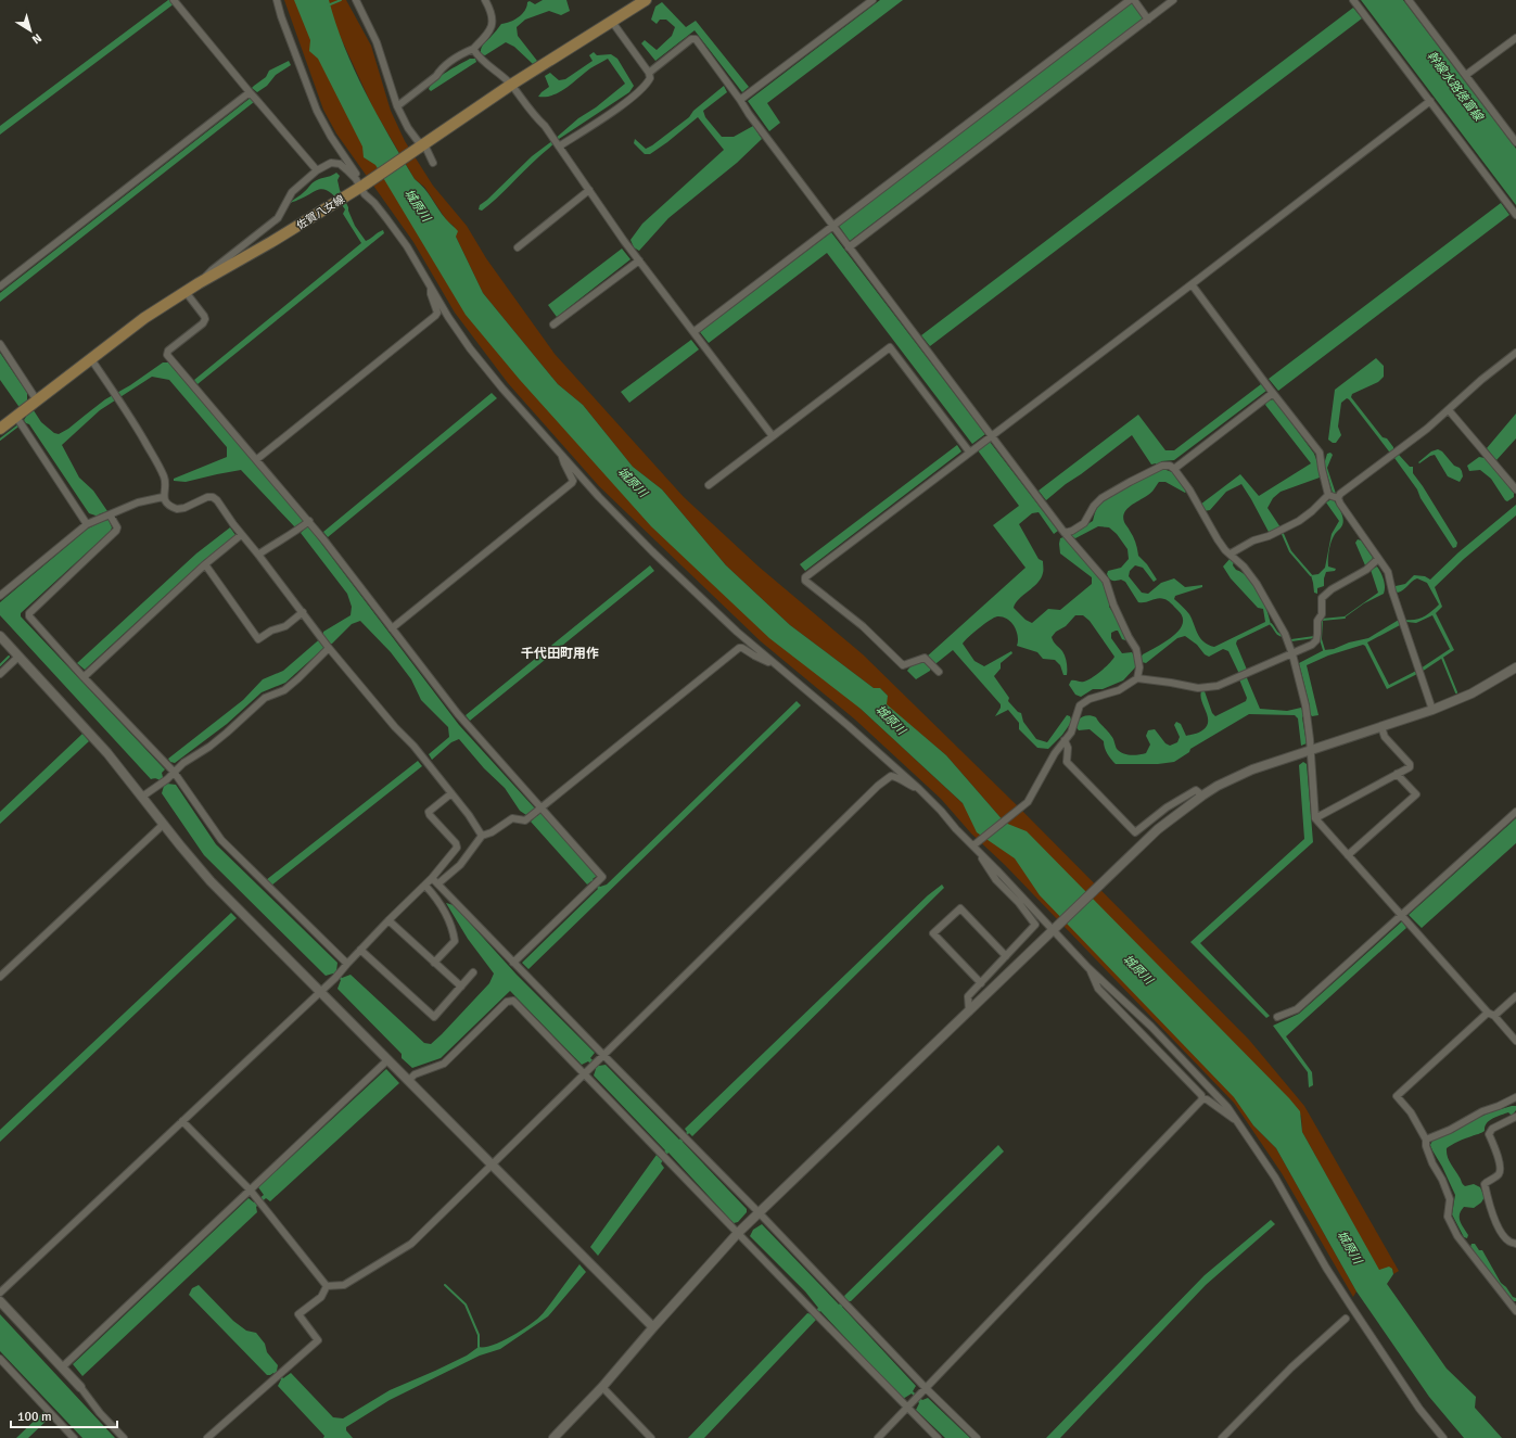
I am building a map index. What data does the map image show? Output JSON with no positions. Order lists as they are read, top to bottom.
{
  "streets": {
    "main road": ["佐賀八女線"]
  },
  "districts": ["千代田町用作"],
  "water": ["幹線水路徳富線", "城原川"],
  "scale_bar": "100 m",
  "north": "bottom right"
}
